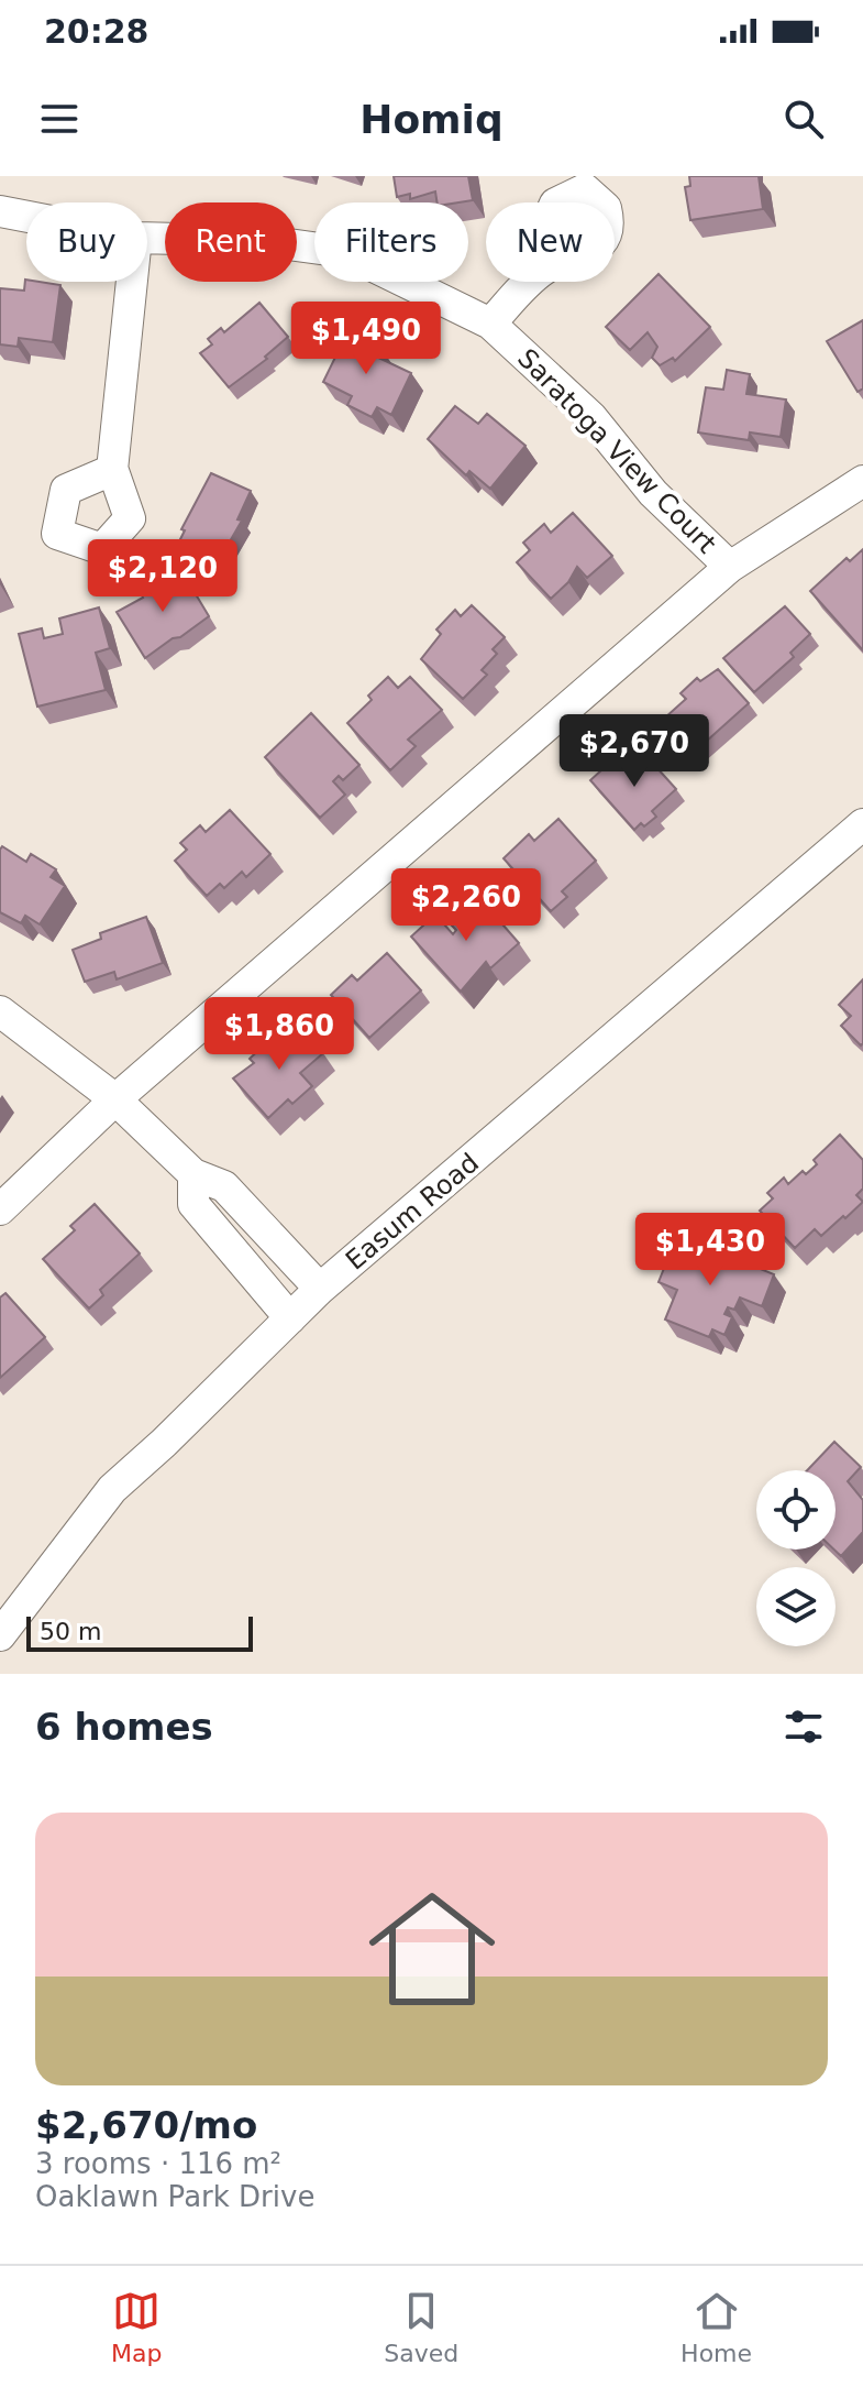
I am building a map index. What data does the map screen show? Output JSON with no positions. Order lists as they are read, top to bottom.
{
  "streets": {
    "street": ["Saratoga View Court", "Easum Road"]
  },
  "scale_bar": "50 m",
  "page": {
    "status": "20:28",
    "header": "Homiq",
    "chip": [
      "Buy",
      "Rent",
      "Filters",
      "New"
    ],
    "price": [
      "$1,490",
      "$2,120",
      "$2,670",
      "$2,260",
      "$1,860",
      "$1,430"
    ],
    "scale": "50 m",
    "heading": "6 homes",
    "list": [
      {
        "name": "$2,670/mo",
        "note": "3 rooms · 116 m² · Oaklawn Park Drive"
      }
    ],
    "tabs": ["Map", "Saved", "Home"]
  }
}
